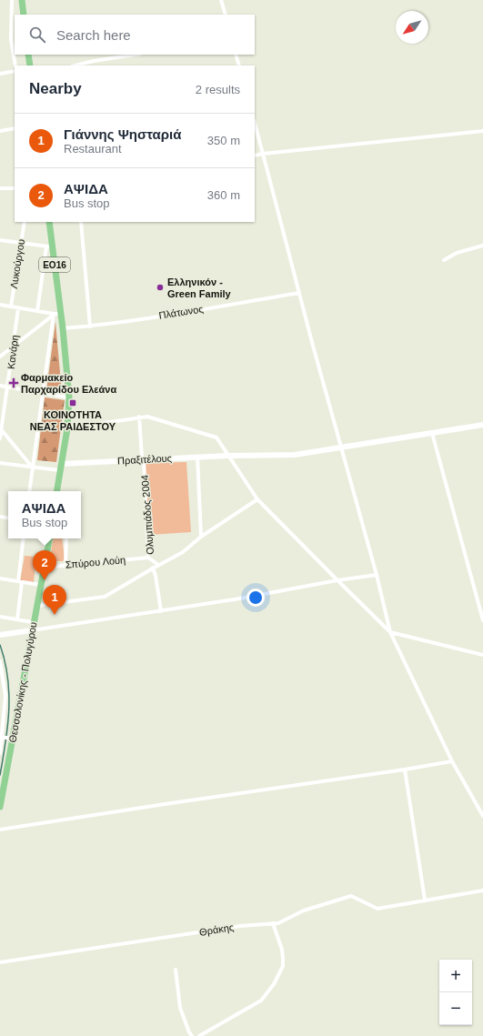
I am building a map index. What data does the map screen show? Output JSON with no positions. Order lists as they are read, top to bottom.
{
  "streets": {
    "main road": ["ΕΟ16", "Θεσσαλονίκης - Πολυγύρου"],
    "street": [
      "Λυκούργου",
      "Πλάτωνος",
      "Κανάρη",
      "Πραξιτέλους",
      "Ολυμπιάδος 2004",
      "Σπύρου Λούη",
      "Θράκης"
    ]
  },
  "crossings": [
    ["ΕΟ16", "Πλάτωνος"],
    ["ΕΟ16", "Πραξιτέλους"],
    ["Πραξιτέλους", "Ολυμπιάδος 2004"],
    ["Ολυμπιάδος 2004", "Σπύρου Λούη"],
    ["Σπύρου Λούη", "Θεσσαλονίκης - Πολυγύρου"]
  ],
  "places": {
    "other": ["Ελληνικόν - Green Family"],
    "health": ["Φαρμακείο Παρχαρίδου Ελεάνα"],
    "transit": ["ΚΟΙΝΟΤΗΤΑ ΝΕΑΣ ΡΑΙΔΕΣΤΟΥ"]
  },
  "north": "bottom left",
  "page": {
    "search": "Search here",
    "heading": ["Nearby", "2 results"],
    "list": [
      {
        "mark": "1",
        "name": "Γιάννης Ψησταριά",
        "note": "Restaurant",
        "value": "350 m"
      },
      {
        "mark": "2",
        "name": "ΑΨΙΔΑ",
        "note": "Bus stop",
        "value": "360 m"
      }
    ],
    "popup": ["ΑΨΙΔΑ", "Bus stop"],
    "pins": ["2", "1"],
    "map_buttons": ["+", "−"]
  }
}
